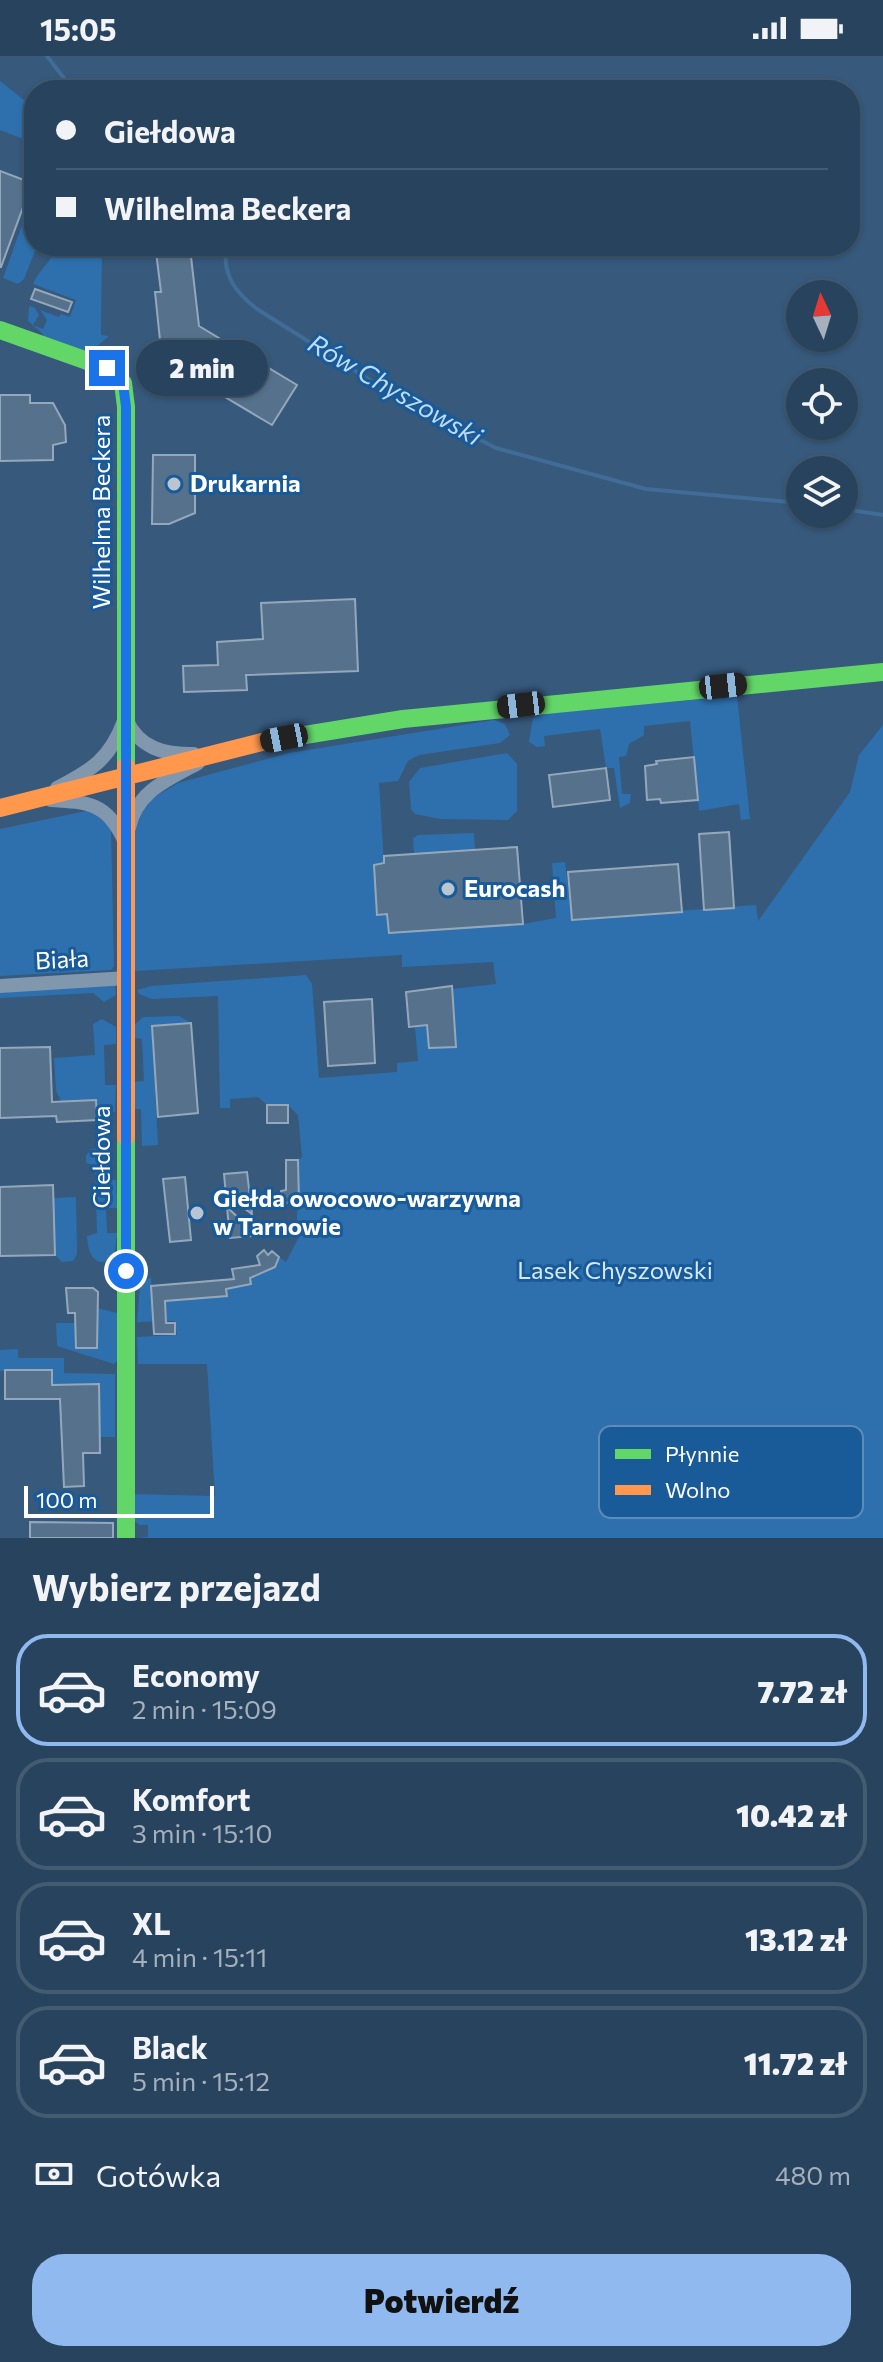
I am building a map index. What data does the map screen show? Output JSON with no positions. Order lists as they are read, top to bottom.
{
  "streets": {
    "street": ["Wilhelma Beckera", "Biała", "Giełdowa"]
  },
  "crossings": [
    ["Wilhelma Beckera", "Giełdowa"],
    ["Biała", "Giełdowa"]
  ],
  "water": ["Rów Chyszowski"],
  "parks": ["Lasek Chyszowski"],
  "places": ["Drukarnia", "Eurocash", "Giełda owocowo-warzywna w Tarnowie"],
  "legend": ["Płynnie", "Wolno"],
  "scale_bar": "100 m",
  "north": "top",
  "page": {
    "status": "15:05",
    "banner": ["Giełdowa", "Wilhelma Beckera"],
    "bubble": "2 min",
    "scale": "100 m",
    "heading": "Wybierz przejazd",
    "list": [
      {
        "name": "Economy",
        "note": "2 min · 15:09",
        "value": "7.72 zł"
      },
      {
        "name": "Komfort",
        "note": "3 min · 15:10",
        "value": "10.42 zł"
      },
      {
        "name": "XL",
        "note": "4 min · 15:11",
        "value": "13.12 zł"
      },
      {
        "name": "Black",
        "note": "5 min · 15:12",
        "value": "11.72 zł"
      }
    ],
    "pay": ["Gotówka", "480 m"],
    "buttons": "Potwierdź"
  }
}
